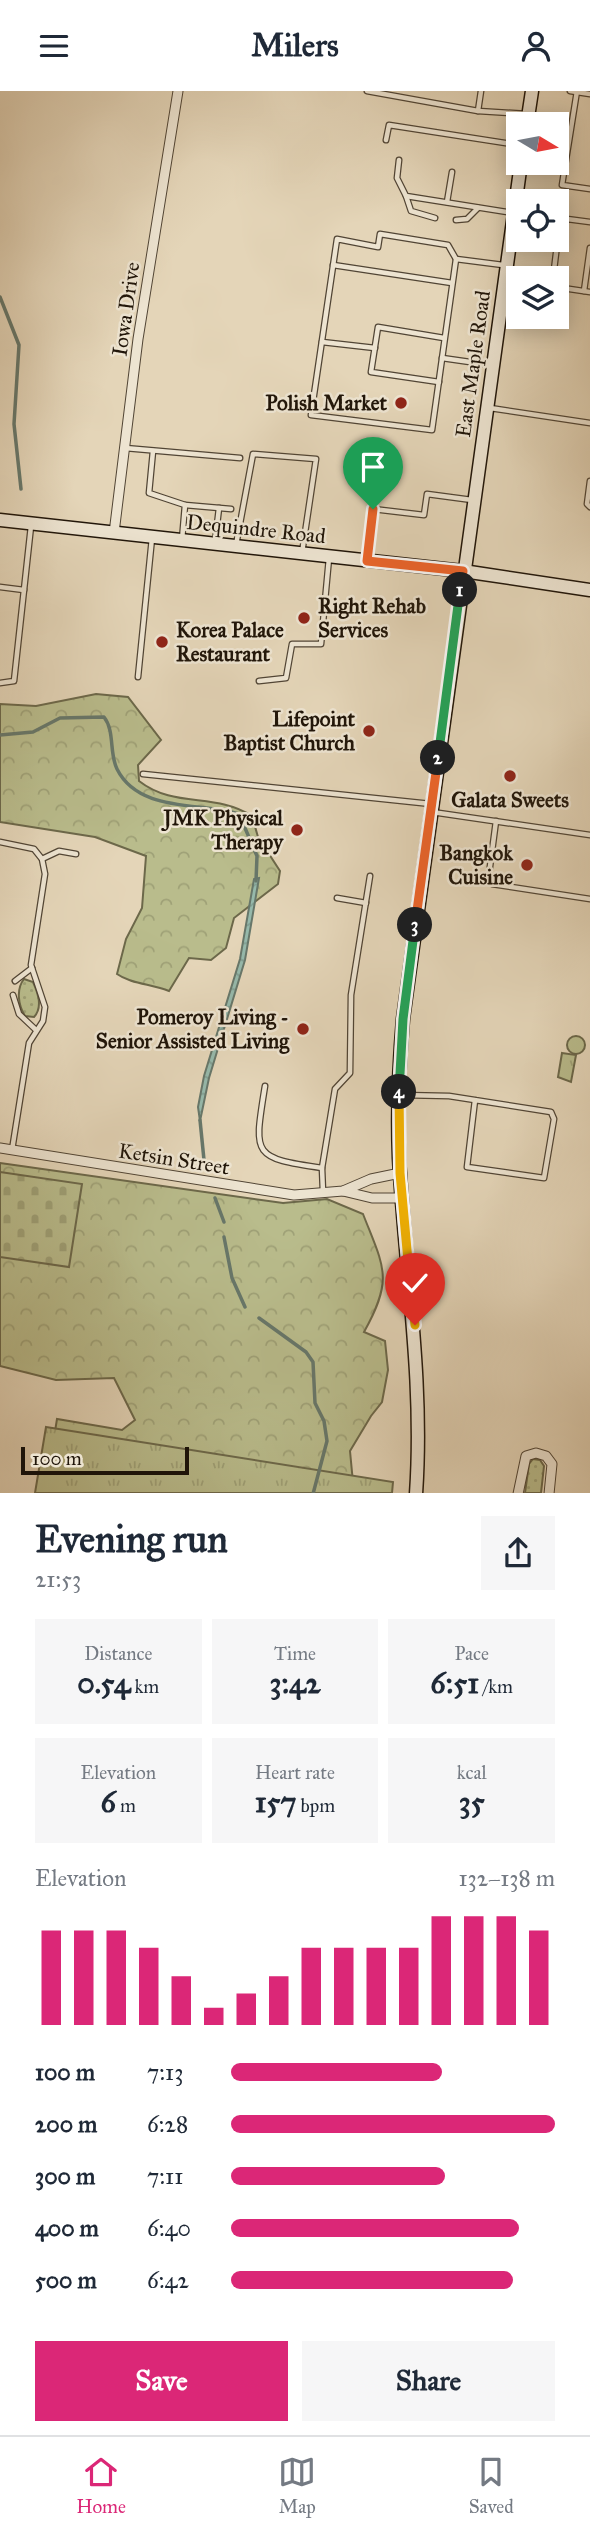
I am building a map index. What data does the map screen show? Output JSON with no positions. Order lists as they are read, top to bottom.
{
  "streets": {
    "main road": ["East Maple Road", "Dequindre Road"],
    "street": ["Iowa Drive", "Ketsin Street"]
  },
  "crossings": [
    ["Iowa Drive", "Dequindre Road"],
    ["East Maple Road", "Dequindre Road"],
    ["East Maple Road", "Ketsin Street"]
  ],
  "places": [
    "Polish Market",
    "Right Rehab Services",
    "Korea Palace Restaurant",
    "Lifepoint Baptist Church",
    "Galata Sweets",
    "JMK Physical Therapy",
    "Bangkok Cuisine",
    "Pomeroy Living - Senior Assisted Living"
  ],
  "scale_bar": "100 m",
  "north": "right",
  "page": {
    "header": "Milers",
    "pins": [
      "1",
      "2",
      "3",
      "4"
    ],
    "scale": "100 m",
    "heading": ["Evening run", "21:53"],
    "stats": [
      ["Distance", "0.54 km"],
      ["Time", "3:42"],
      ["Pace", "6:51 /km"],
      ["Elevation", "6 m"],
      ["Heart rate", "157 bpm"],
      ["kcal", "35"]
    ],
    "chart": ["Elevation", "132–138 m"],
    "list": [
      {
        "name": "100 m",
        "note": "7:13"
      },
      {
        "name": "200 m",
        "note": "6:28"
      },
      {
        "name": "300 m",
        "note": "7:11"
      },
      {
        "name": "400 m",
        "note": "6:40"
      },
      {
        "name": "500 m",
        "note": "6:42"
      }
    ],
    "buttons": ["Save", "Share"],
    "tabs": ["Home", "Map", "Saved"]
  }
}
